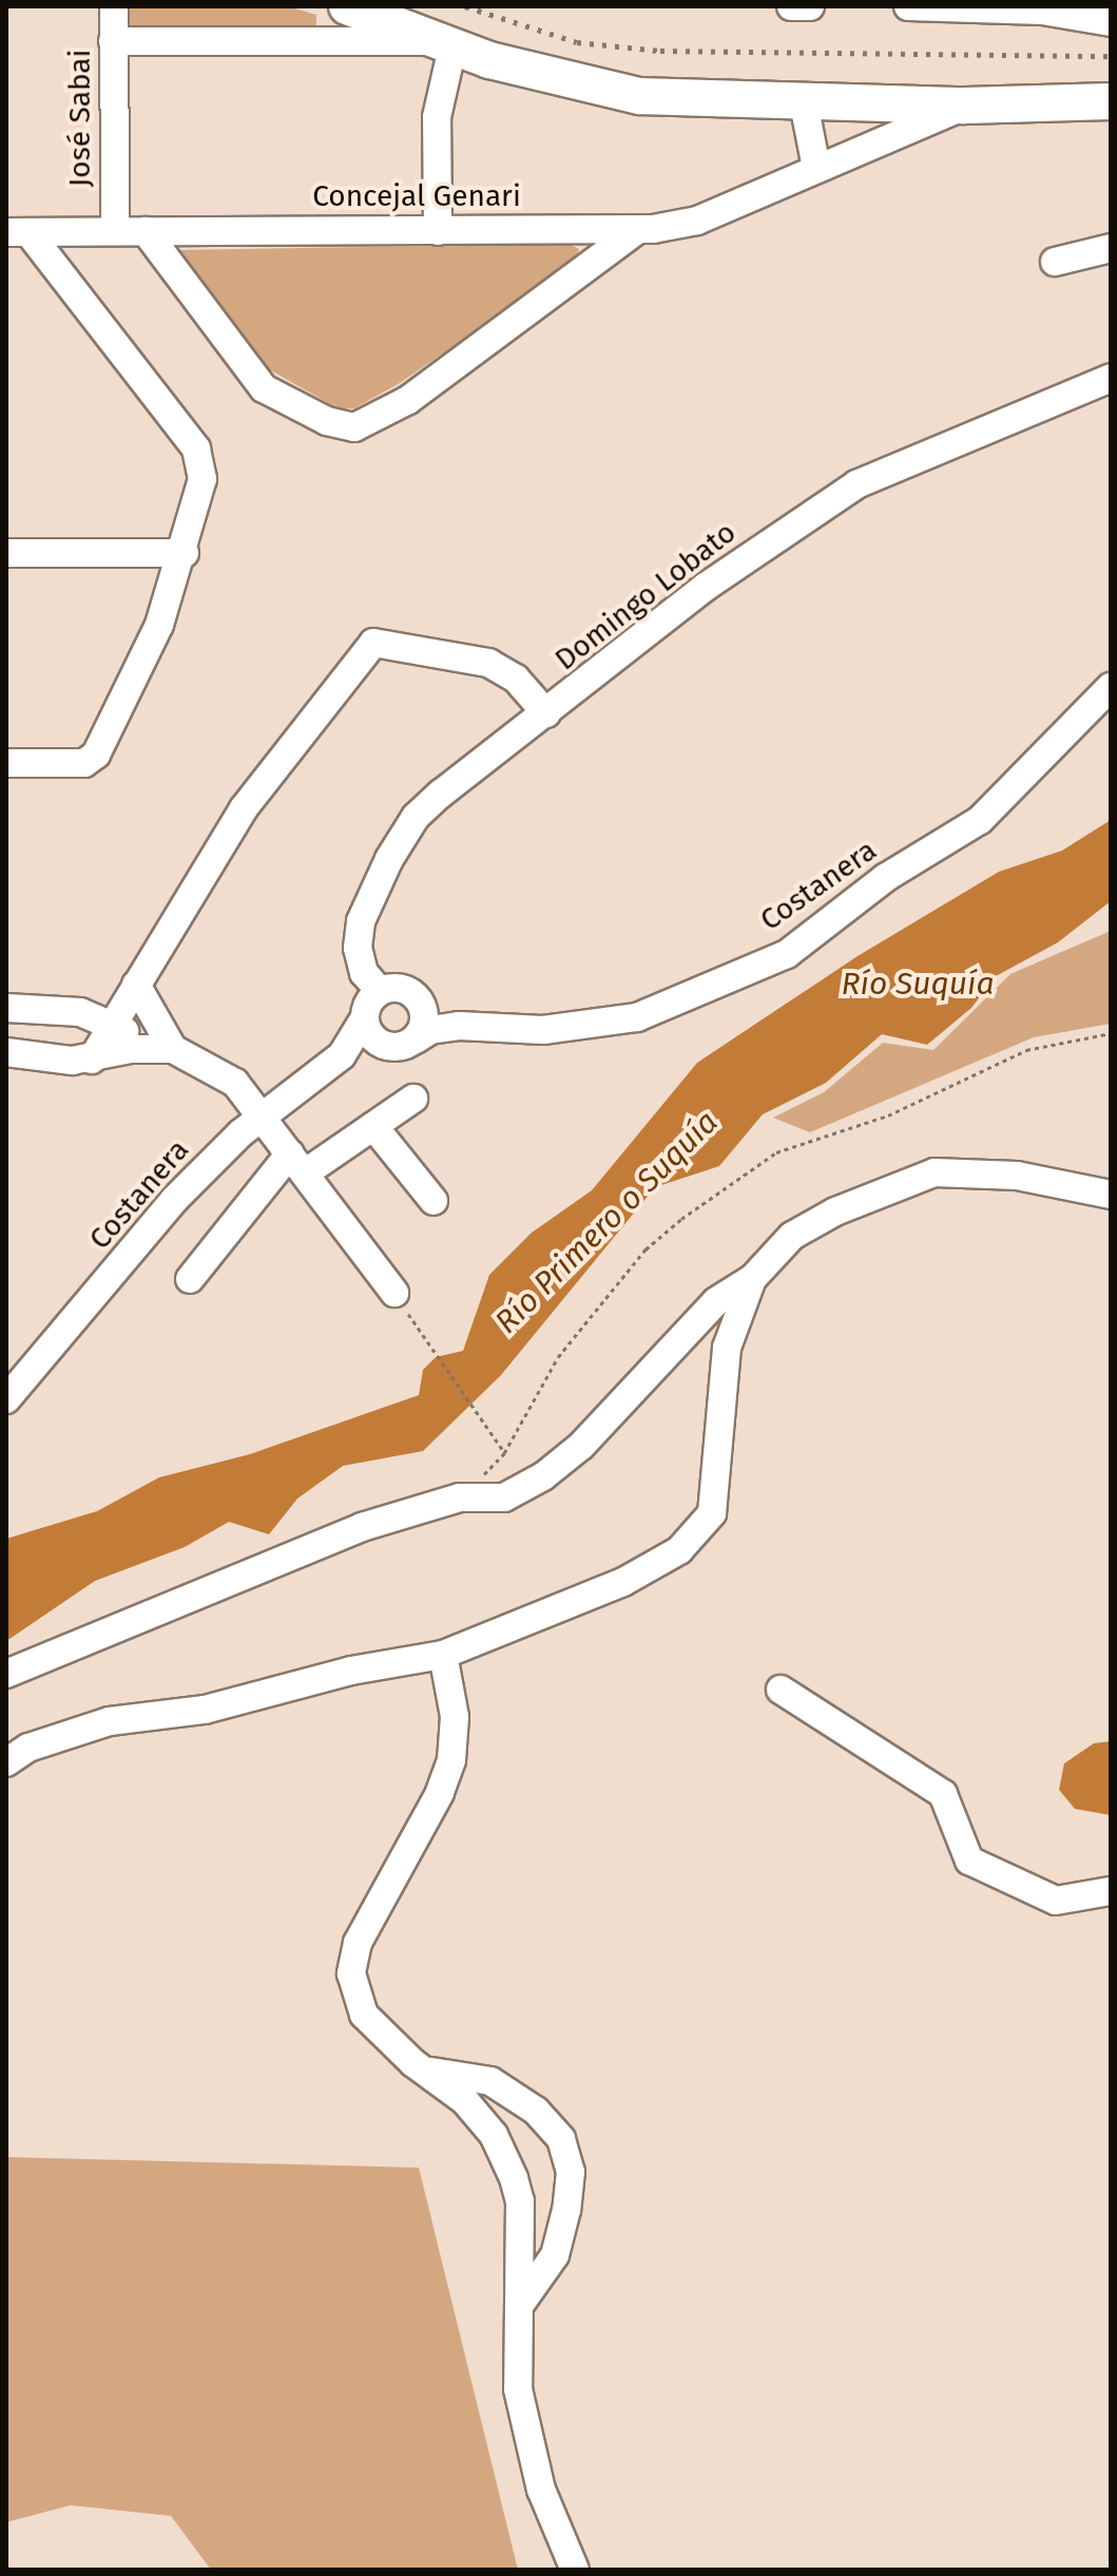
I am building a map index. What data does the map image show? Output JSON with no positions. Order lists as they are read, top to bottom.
{
  "streets": {
    "street": [
      "José Sabai",
      "Concejal Genari",
      "Domingo Lobato",
      "Costanera"
    ]
  },
  "crossings": [
    ["José Sabai", "Concejal Genari"],
    ["Domingo Lobato", "Costanera"]
  ],
  "water": ["Río Suquía", "Río Primero o Suquía"]
}
